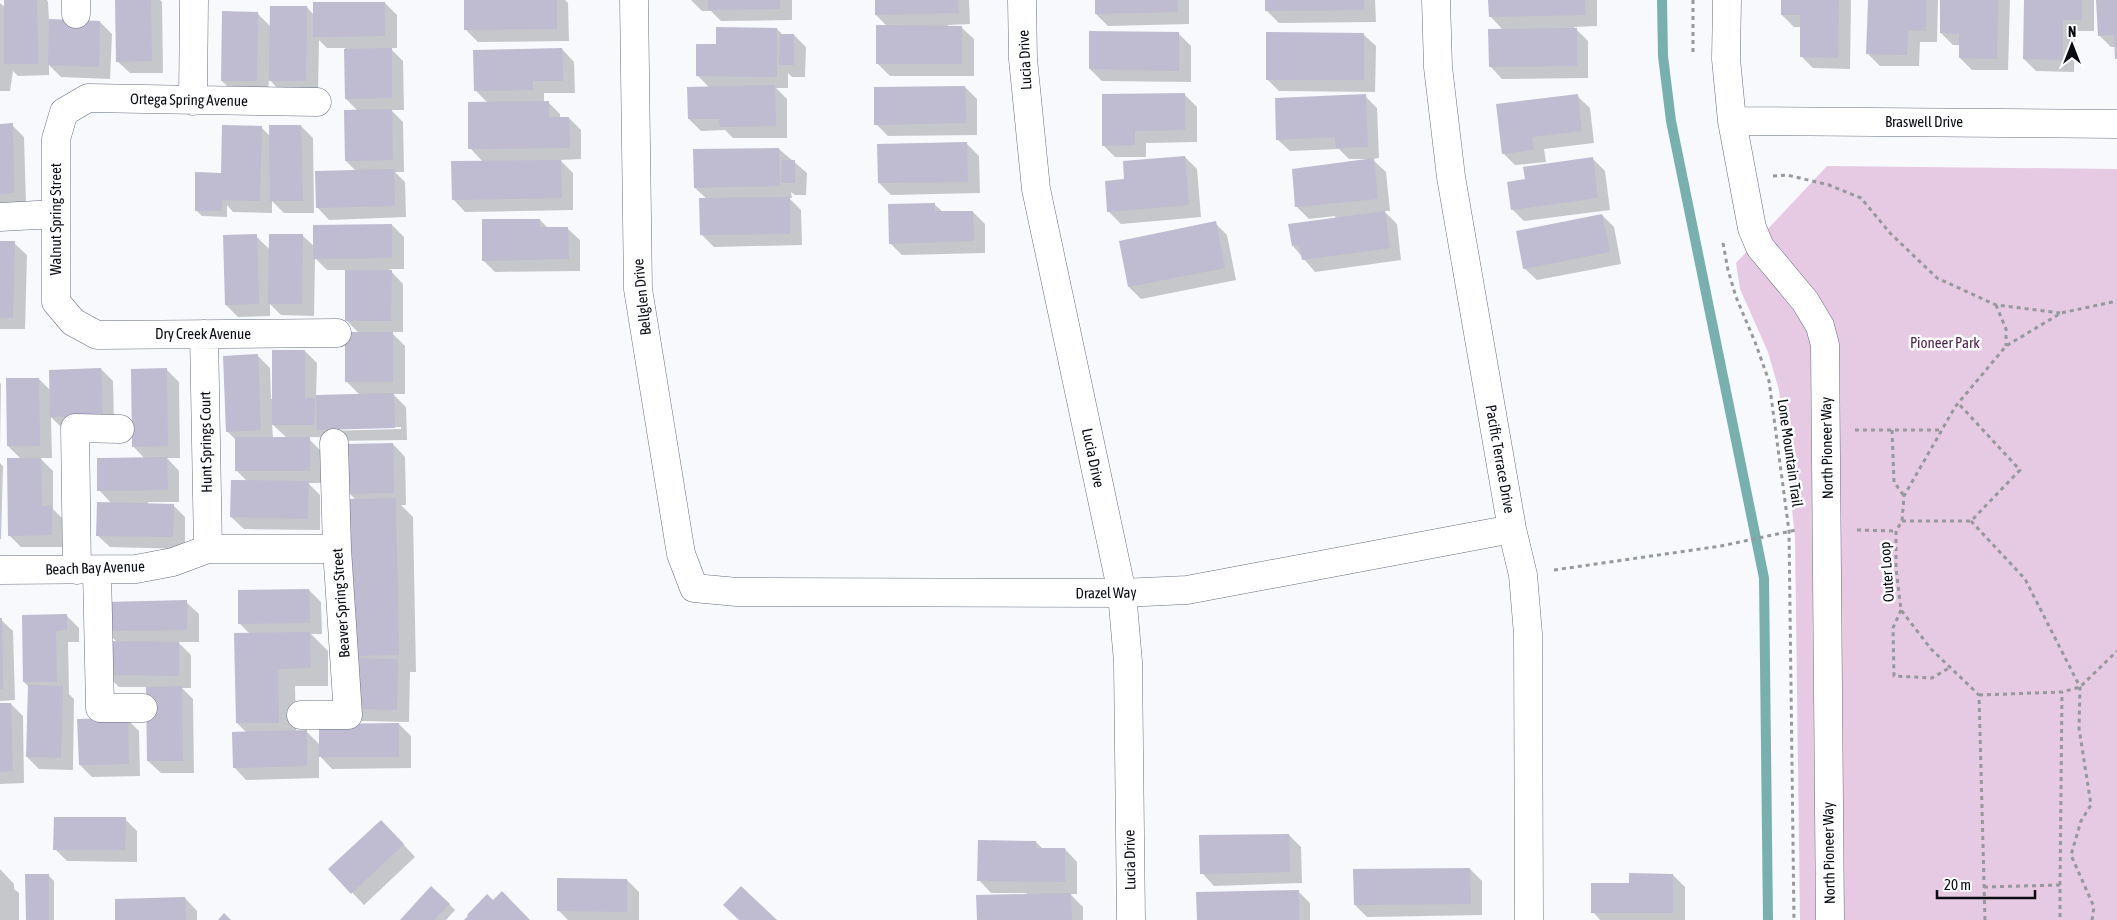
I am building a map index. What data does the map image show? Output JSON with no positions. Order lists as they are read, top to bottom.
{
  "streets": {
    "street": [
      "Lucia Drive",
      "Ortega Spring Avenue",
      "Braswell Drive",
      "Walnut Spring Street",
      "Bellglen Drive",
      "Dry Creek Avenue",
      "Hunt Springs Court",
      "North Pioneer Way",
      "Pacific Terrace Drive",
      "Beach Bay Avenue",
      "Drazel Way",
      "Beaver Spring Street"
    ],
    "path": ["Lone Mountain Trail", "Outer Loop"]
  },
  "crossings": [
    ["Lucia Drive", "Drazel Way"],
    ["Ortega Spring Avenue", "Walnut Spring Street"],
    ["Braswell Drive", "North Pioneer Way"],
    ["Walnut Spring Street", "Dry Creek Avenue"],
    ["Bellglen Drive", "Drazel Way"],
    ["Dry Creek Avenue", "Hunt Springs Court"],
    ["Hunt Springs Court", "Beach Bay Avenue"],
    ["Pacific Terrace Drive", "Drazel Way"],
    ["Beach Bay Avenue", "Beaver Spring Street"]
  ],
  "parks": ["Pioneer Park"],
  "scale_bar": "20 m",
  "north": "top"
}
